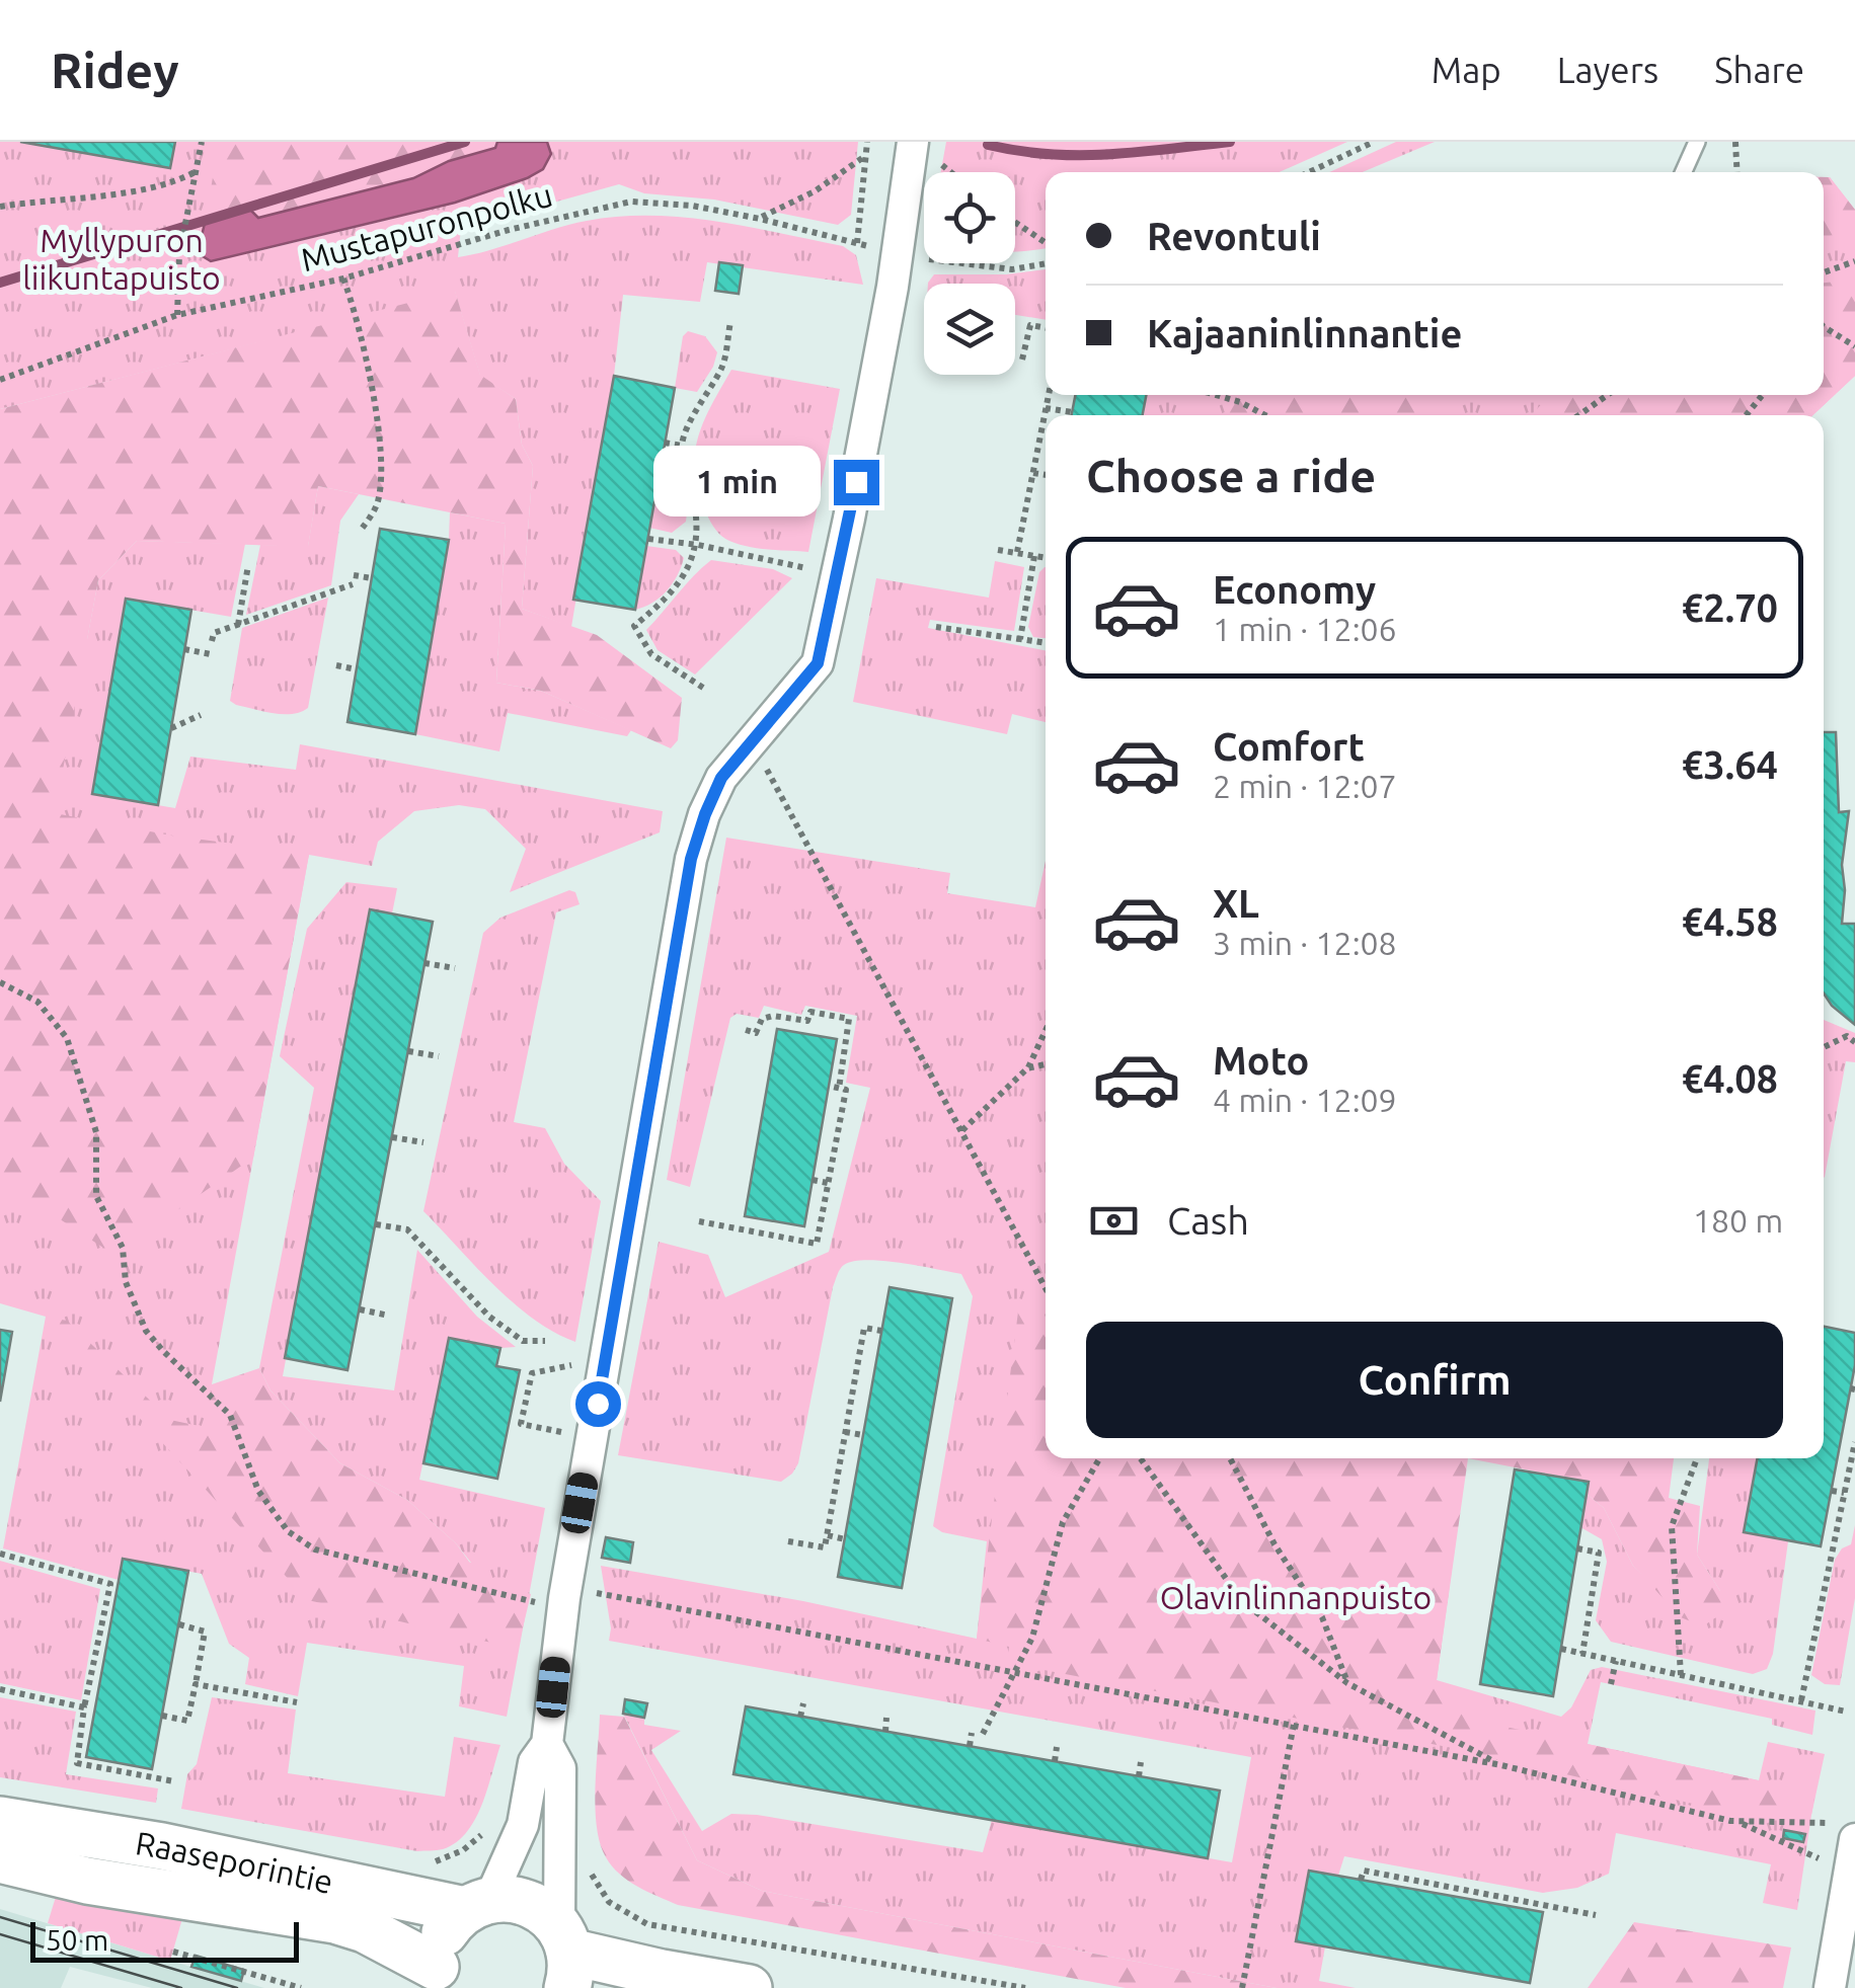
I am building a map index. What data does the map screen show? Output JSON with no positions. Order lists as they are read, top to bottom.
{
  "streets": {
    "main road": ["Raaseporintie"],
    "path": ["Mustapuronpolku"]
  },
  "parks": ["Myllypuron liikuntapuisto", "Olavinlinnanpuisto"],
  "scale_bar": "50 m",
  "page": {
    "header": "Ridey",
    "nav": ["Map", "Layers", "Share"],
    "banner": ["Revontuli", "Kajaaninlinnantie"],
    "heading": "Choose a ride",
    "bubble": "1 min",
    "list": [
      {
        "name": "Economy",
        "note": "1 min · 12:06",
        "value": "€2.70"
      },
      {
        "name": "Comfort",
        "note": "2 min · 12:07",
        "value": "€3.64"
      },
      {
        "name": "XL",
        "note": "3 min · 12:08",
        "value": "€4.58"
      },
      {
        "name": "Moto",
        "note": "4 min · 12:09",
        "value": "€4.08"
      }
    ],
    "pay": ["Cash", "180 m"],
    "buttons": "Confirm",
    "scale": "50 m"
  }
}
